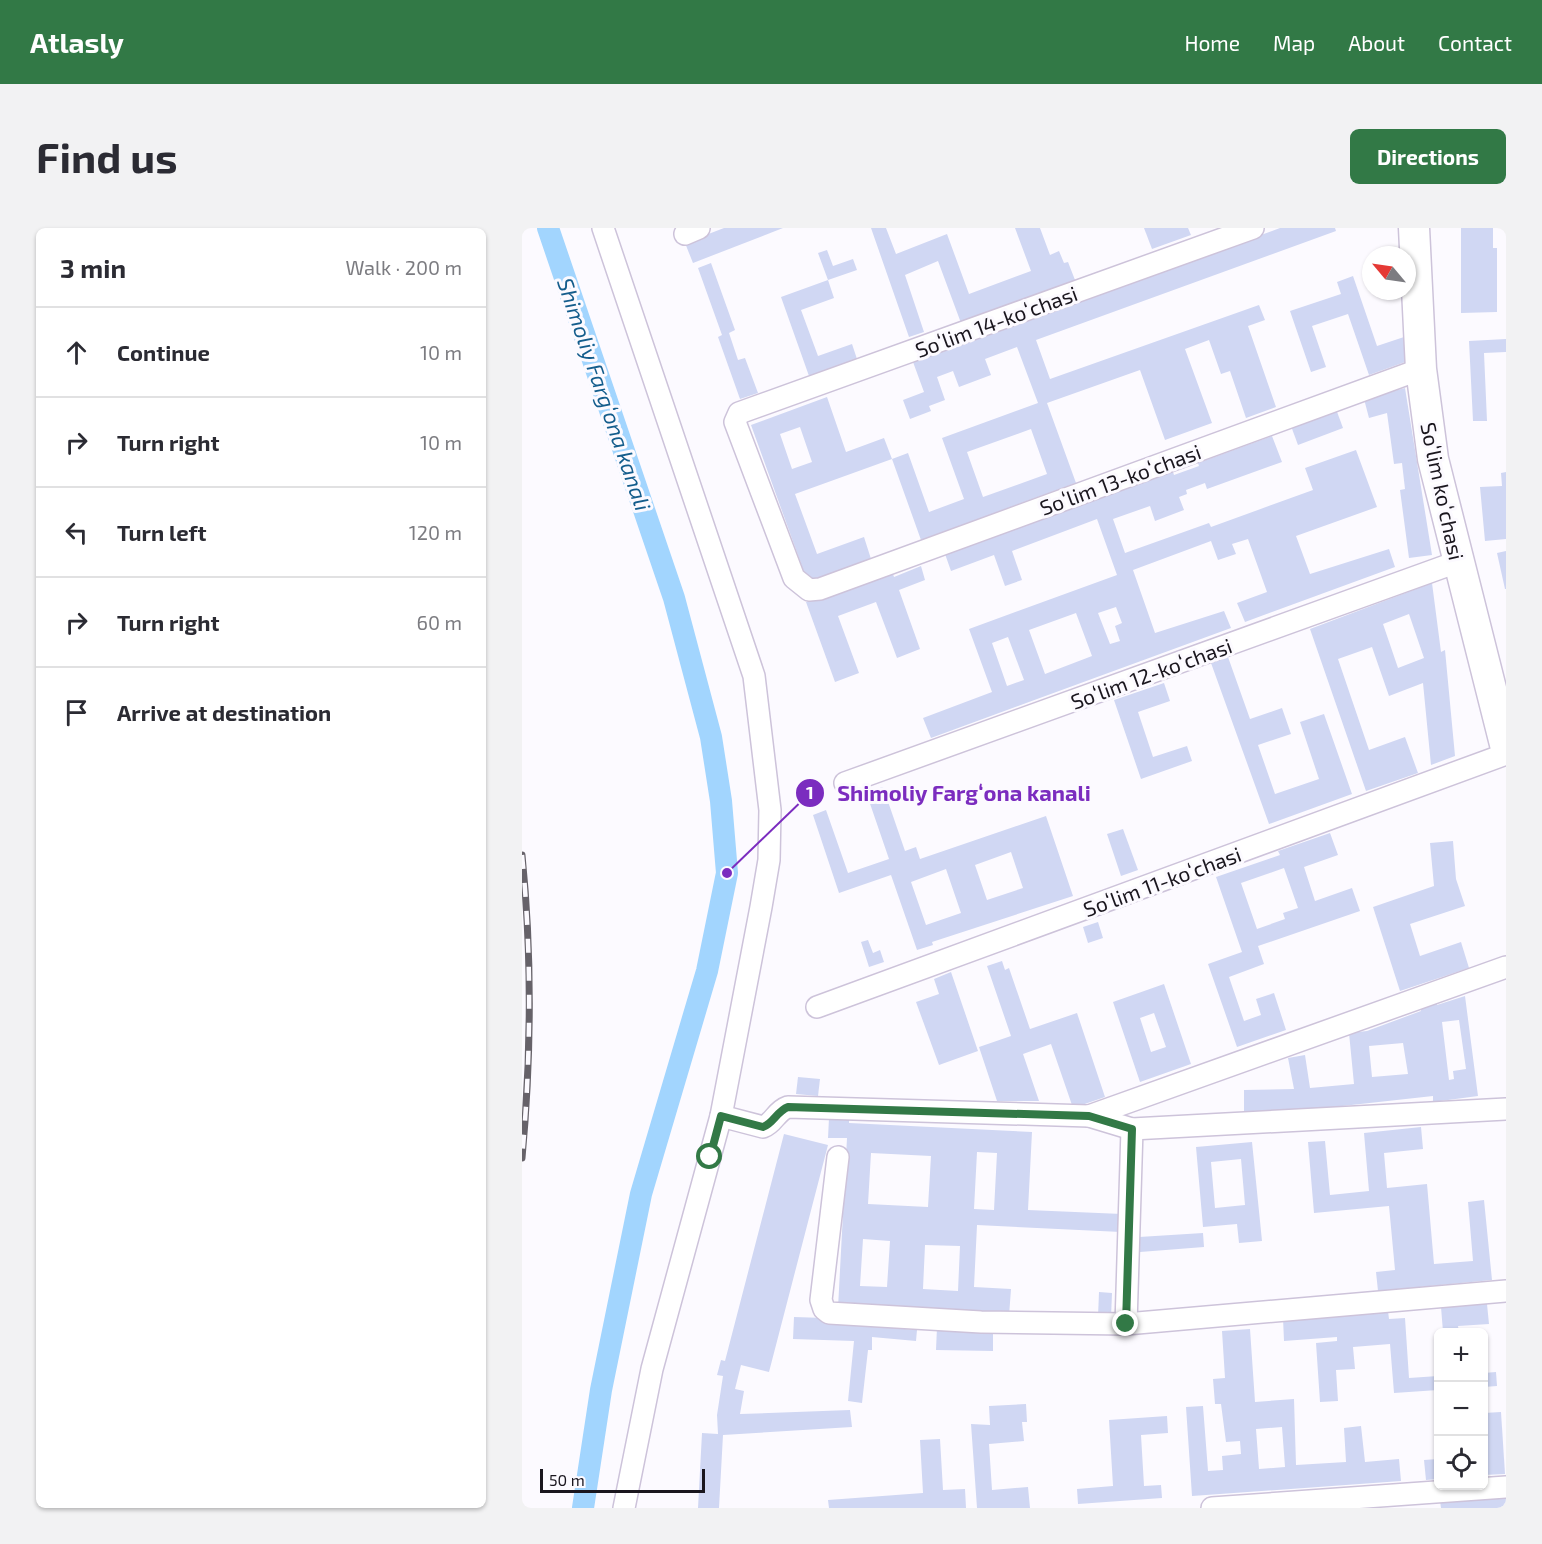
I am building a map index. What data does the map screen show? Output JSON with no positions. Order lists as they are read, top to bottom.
{
  "streets": {
    "street": [
      "Soʻlim 14-koʻchasi",
      "Soʻlim 13-koʻchasi",
      "Soʻlim koʻchasi",
      "Soʻlim 12-koʻchasi",
      "Soʻlim 11-koʻchasi"
    ]
  },
  "crossings": [
    ["Soʻlim 14-koʻchasi", "Soʻlim 13-koʻchasi"],
    ["Soʻlim 13-koʻchasi", "Soʻlim koʻchasi"],
    ["Soʻlim koʻchasi", "Soʻlim 12-koʻchasi"]
  ],
  "water": ["Shimoliy Fargʻona kanali"],
  "places": ["Shimoliy Fargʻona kanali"],
  "scale_bar": "50 m",
  "north": "top left",
  "page": {
    "header": "Atlasly",
    "nav": [
      "Home",
      "Map",
      "About",
      "Contact"
    ],
    "buttons": "Directions",
    "title": "Find us",
    "heading": ["3 min", "Walk · 200 m"],
    "list": [
      ["Continue", "10 m"],
      ["Turn right", "10 m"],
      ["Turn left", "120 m"],
      ["Turn right", "60 m"],
      "Arrive at destination"
    ],
    "map_buttons": ["+", "−"],
    "scale": "50 m"
  }
}
